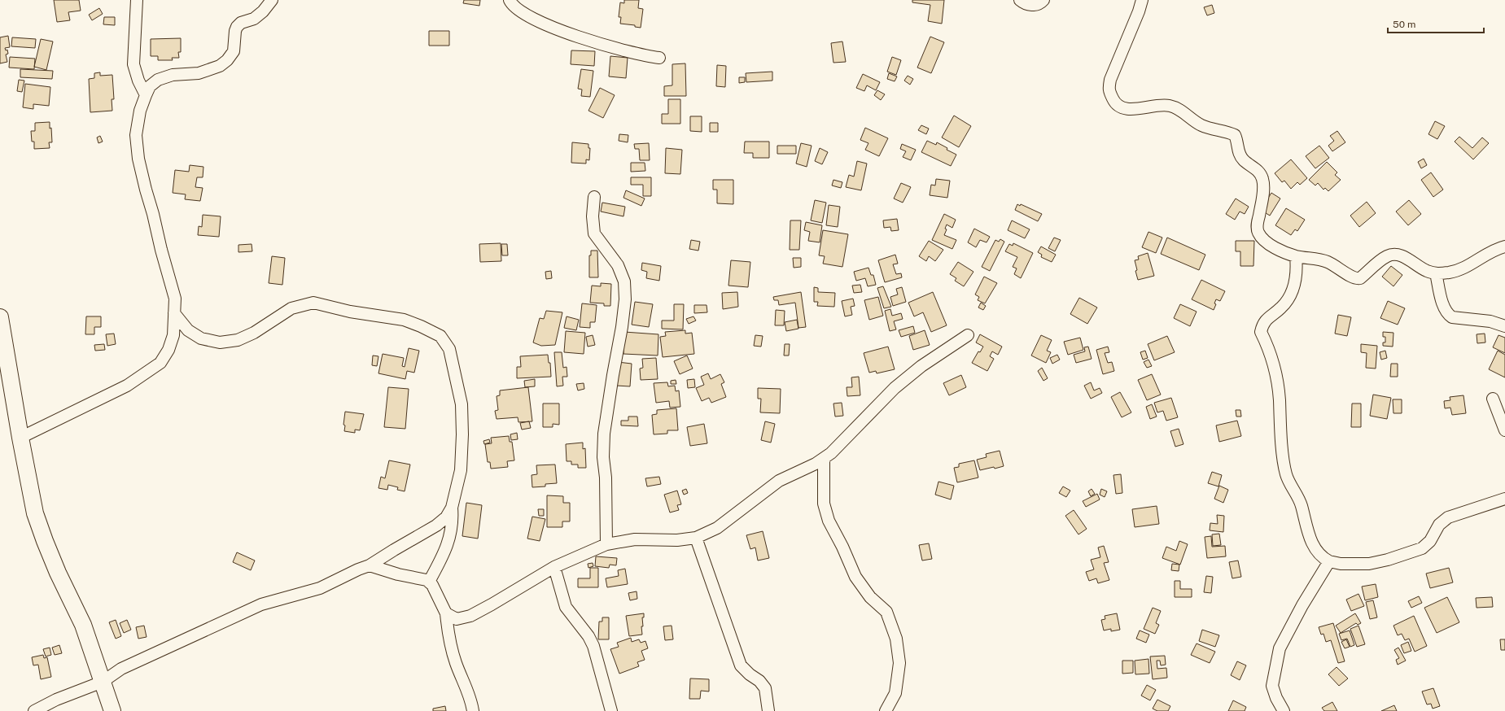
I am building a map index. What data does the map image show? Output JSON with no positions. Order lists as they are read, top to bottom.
{
  "scale_bar": "50 m"
}
